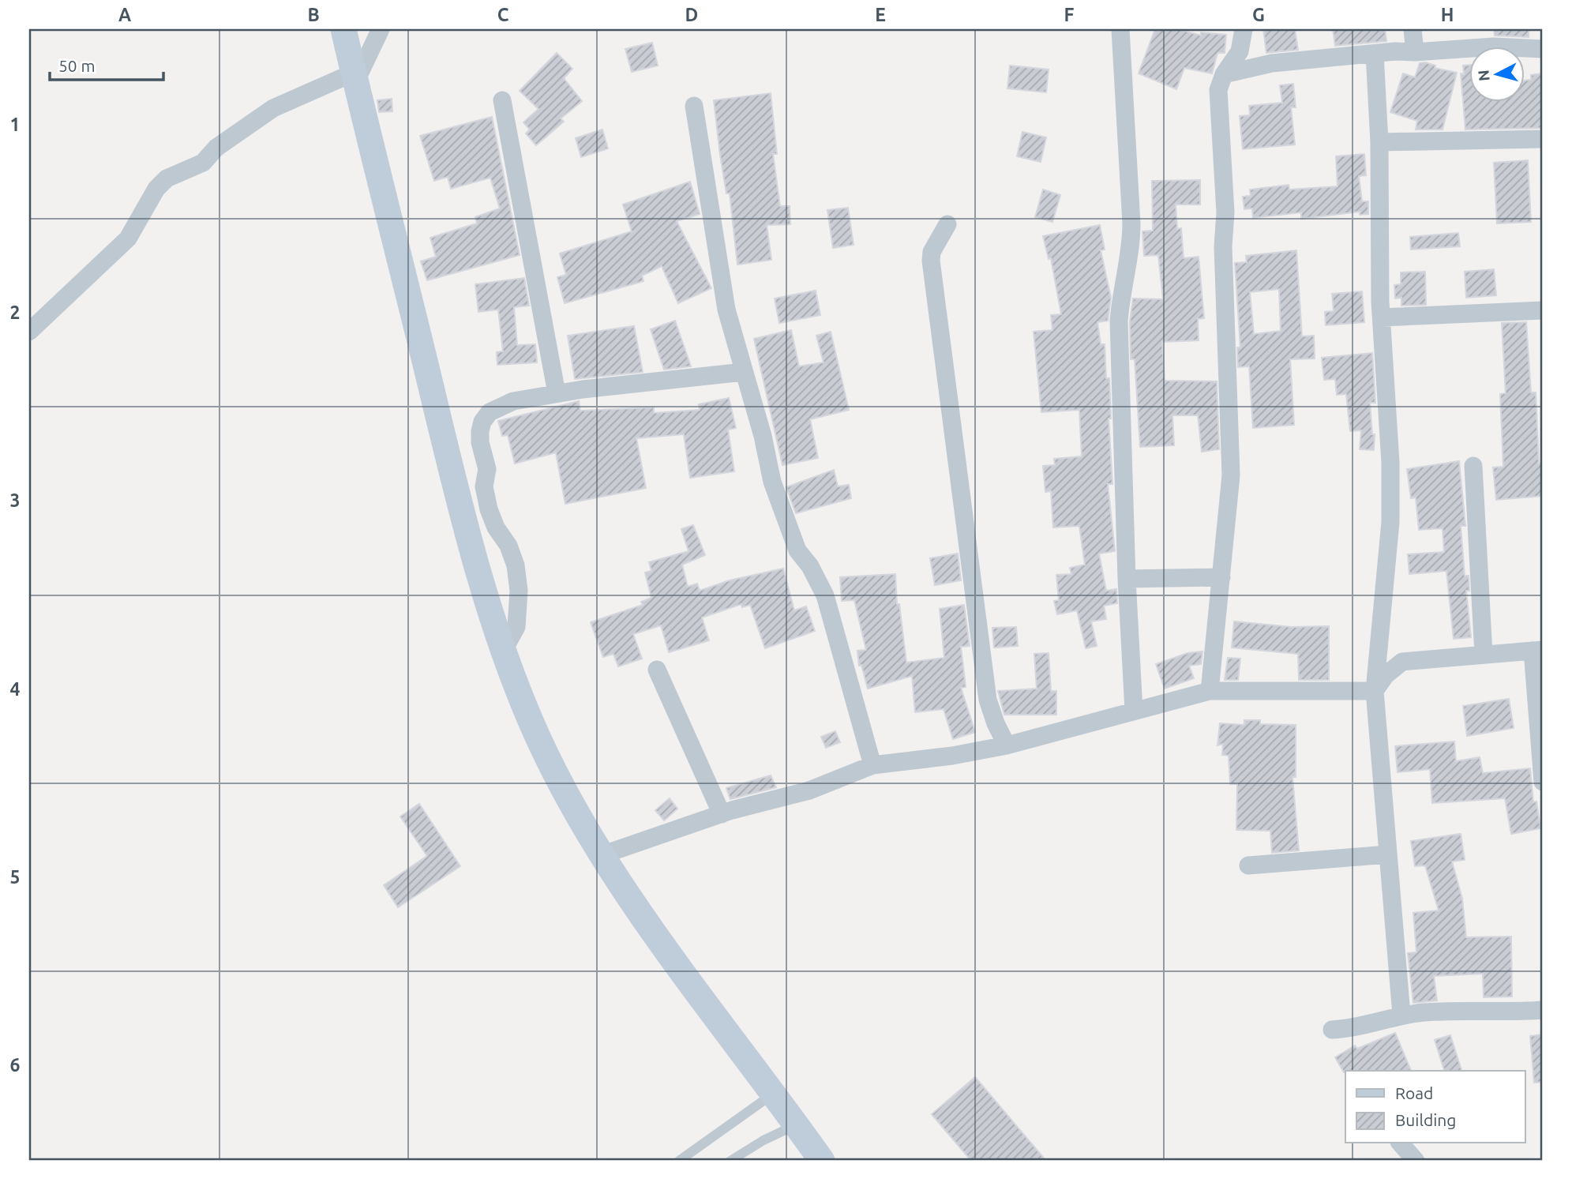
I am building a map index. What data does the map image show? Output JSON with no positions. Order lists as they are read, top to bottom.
{
  "legend": ["Road", "Building"],
  "scale_bar": "50 m",
  "north": "left",
  "grid": {
    "columns": [
      "A",
      "B",
      "C",
      "D",
      "E",
      "F",
      "G",
      "H"
    ],
    "rows": [
      "1",
      "2",
      "3",
      "4",
      "5",
      "6"
    ]
  }
}
